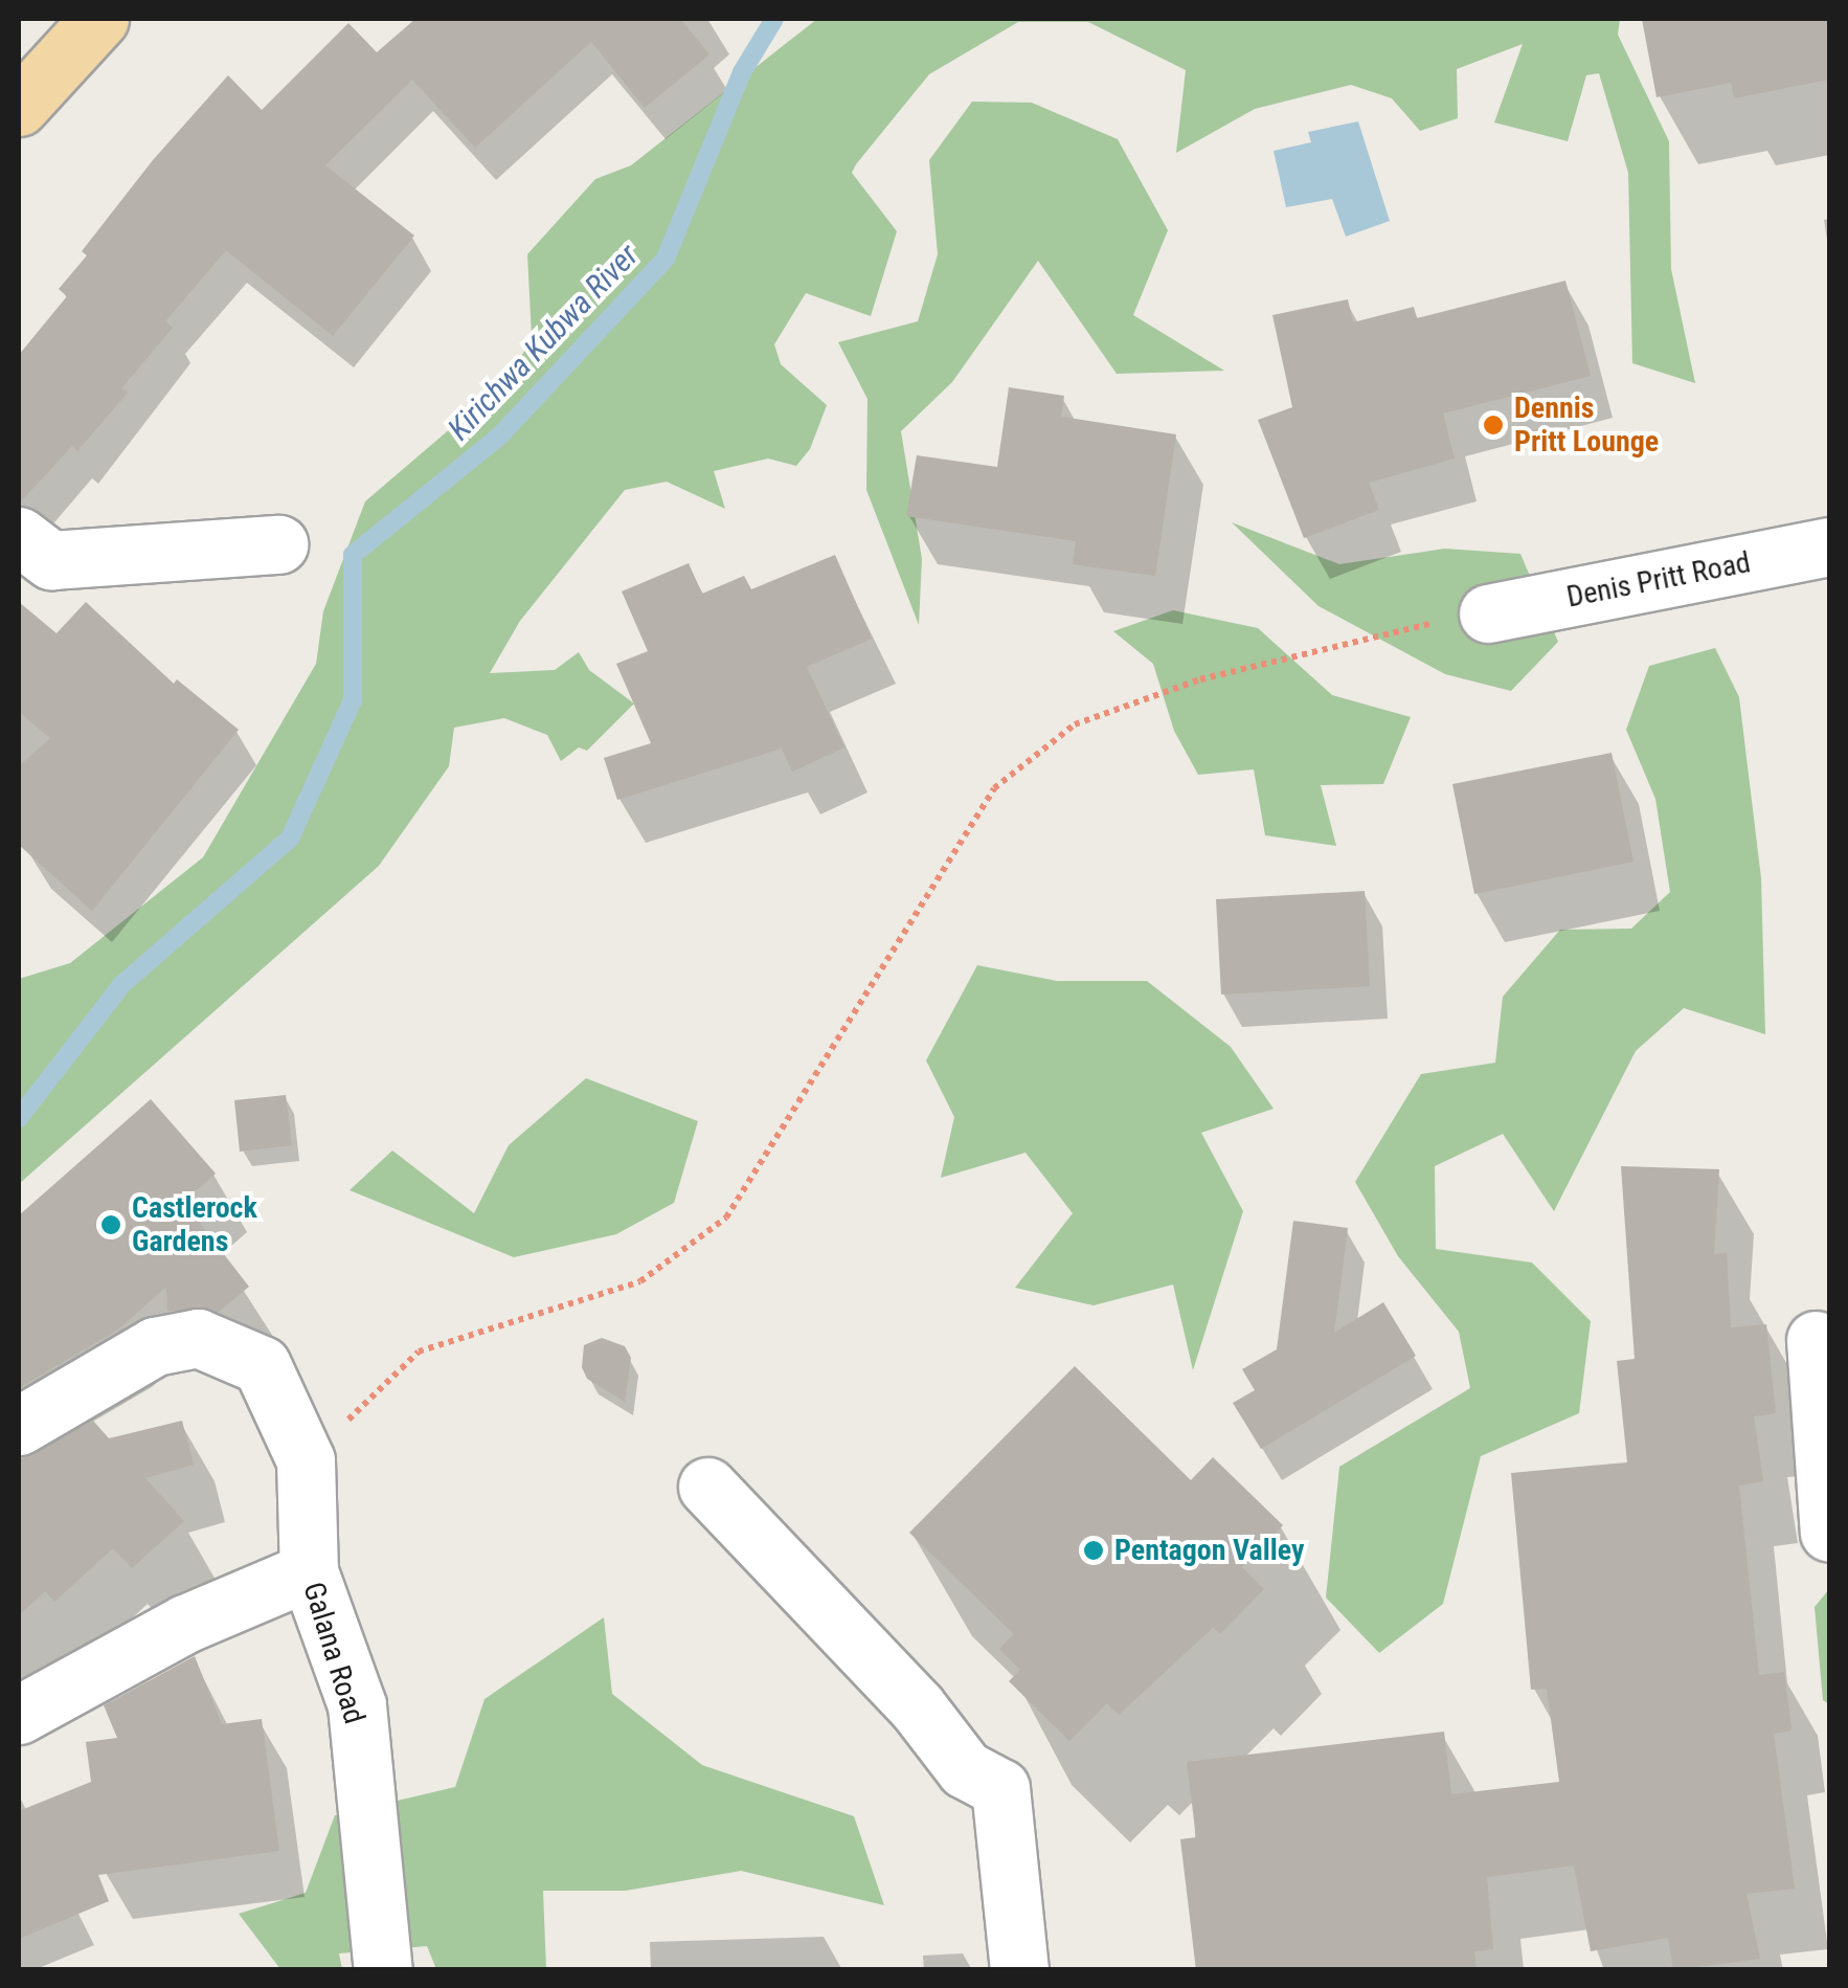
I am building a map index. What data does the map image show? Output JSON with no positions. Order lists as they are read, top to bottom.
{
  "streets": {
    "street": ["Denis Pritt Road", "Galana Road"]
  },
  "water": ["Kirichwa Kubwa River"],
  "places": ["Dennis Pritt Lounge", "Castlerock Gardens", "Pentagon Valley"]
}
